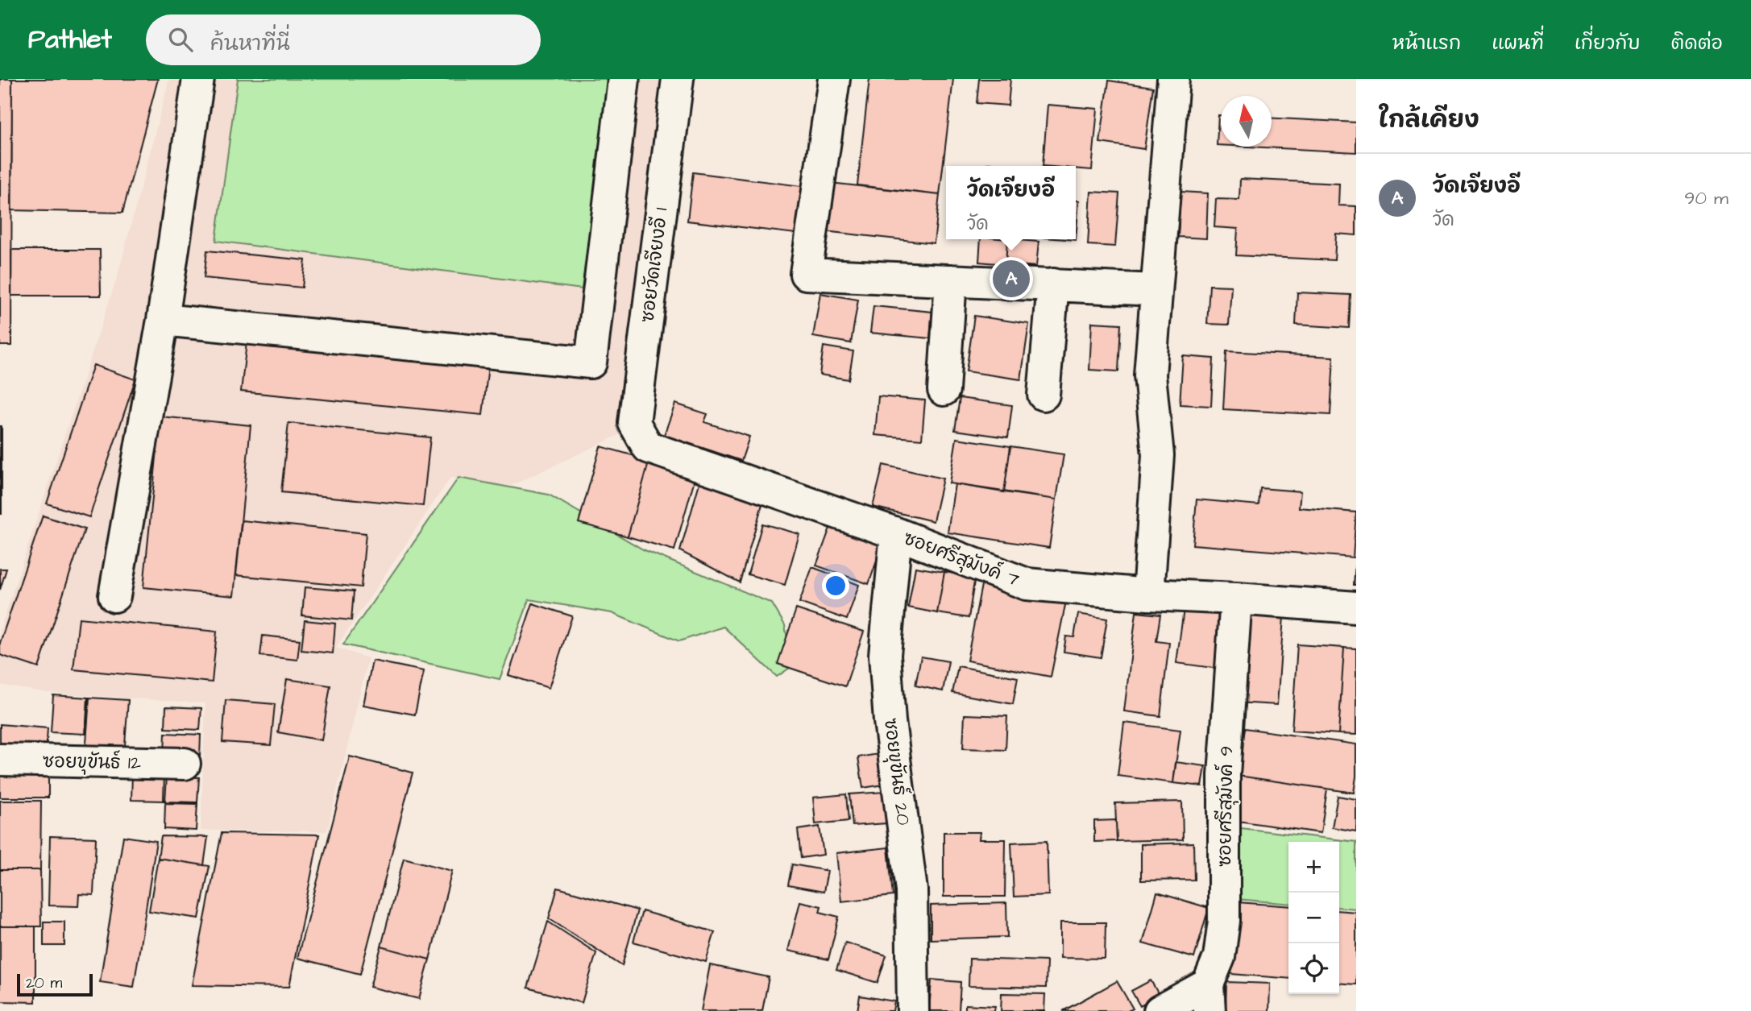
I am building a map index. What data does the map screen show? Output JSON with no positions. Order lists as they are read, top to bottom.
{
  "streets": {
    "street": [
      "ซอยวัดเจียงอี 1",
      "ซอยศรีสุมังค์ 7",
      "ซอยขุขันธ์ 12",
      "ซอยขุขันธ์ 20",
      "ซอยศรีสุมังค์ 9"
    ]
  },
  "crossings": [
    ["ซอยวัดเจียงอี 1", "ซอยศรีสุมังค์ 7"],
    ["ซอยศรีสุมังค์ 7", "ซอยขุขันธ์ 20"],
    ["ซอยศรีสุมังค์ 7", "ซอยศรีสุมังค์ 9"]
  ],
  "scale_bar": "20 m",
  "north": "top",
  "page": {
    "header": "Pathlet",
    "search": "ค้นหาที่นี่",
    "nav": [
      "หน้าแรก",
      "แผนที่",
      "เกี่ยวกับ",
      "ติดต่อ"
    ],
    "heading": "ใกล้เคียง",
    "list": [
      {
        "mark": "A",
        "name": "วัดเจียงอี",
        "note": "วัด",
        "value": "90 m"
      }
    ],
    "popup": ["วัดเจียงอี", "วัด"],
    "pins": "A",
    "map_buttons": ["+", "−"],
    "scale": "20 m"
  }
}
